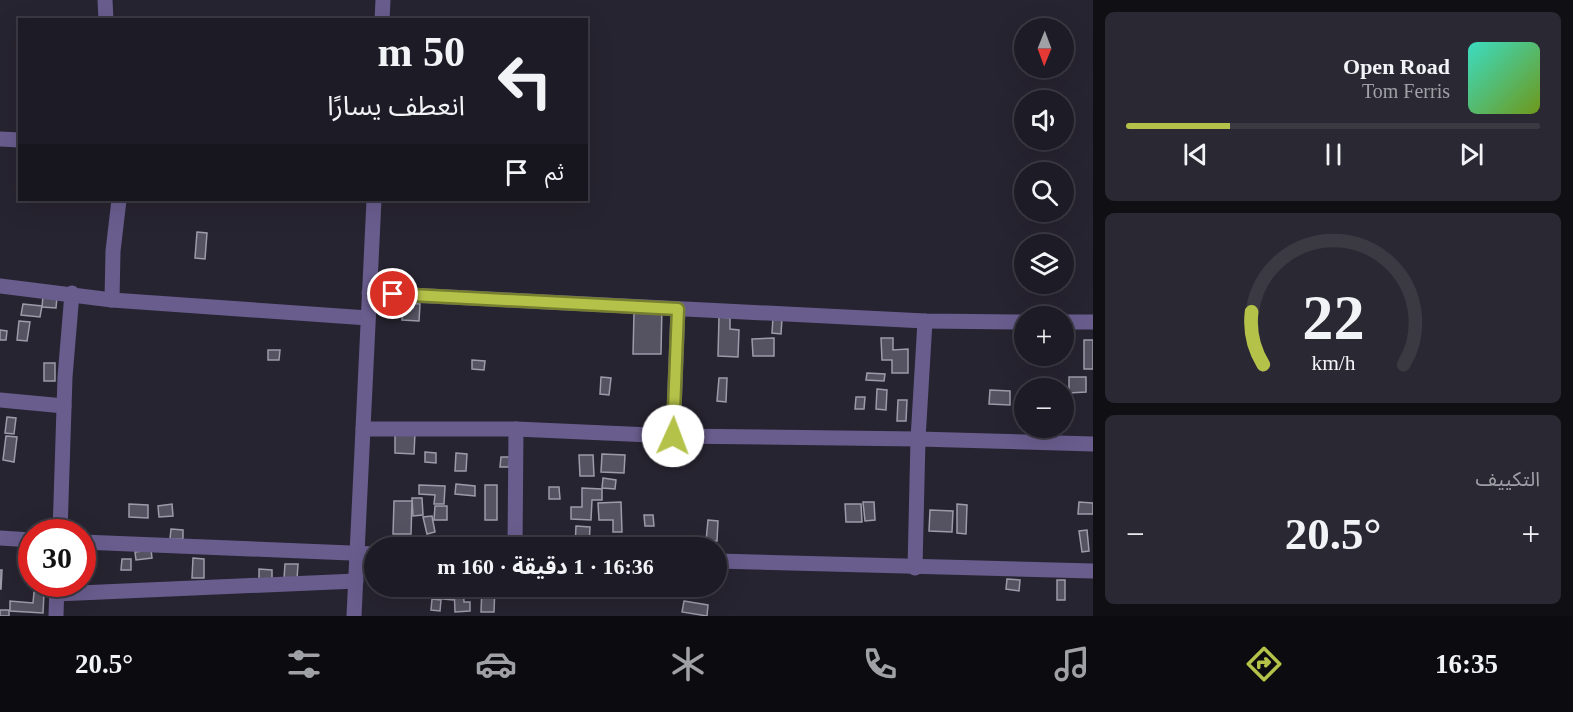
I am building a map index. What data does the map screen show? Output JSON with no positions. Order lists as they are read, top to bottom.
{
  "north": "bottom",
  "page": {
    "map_buttons": ["+", "−"],
    "turn": ["50 m", "انعطف يسارًا"],
    "song": ["Open Road", "Tom Ferris"],
    "then": "ثم",
    "tile": "التكييف",
    "heat": ["−", "20.5°", "+"],
    "limit": "30",
    "trip": "16:36 · 1 دقيقة · 160 m",
    "tabs": ["16:35", "20.5°"],
    "gauge": ["22", "km/h"]
  }
}
